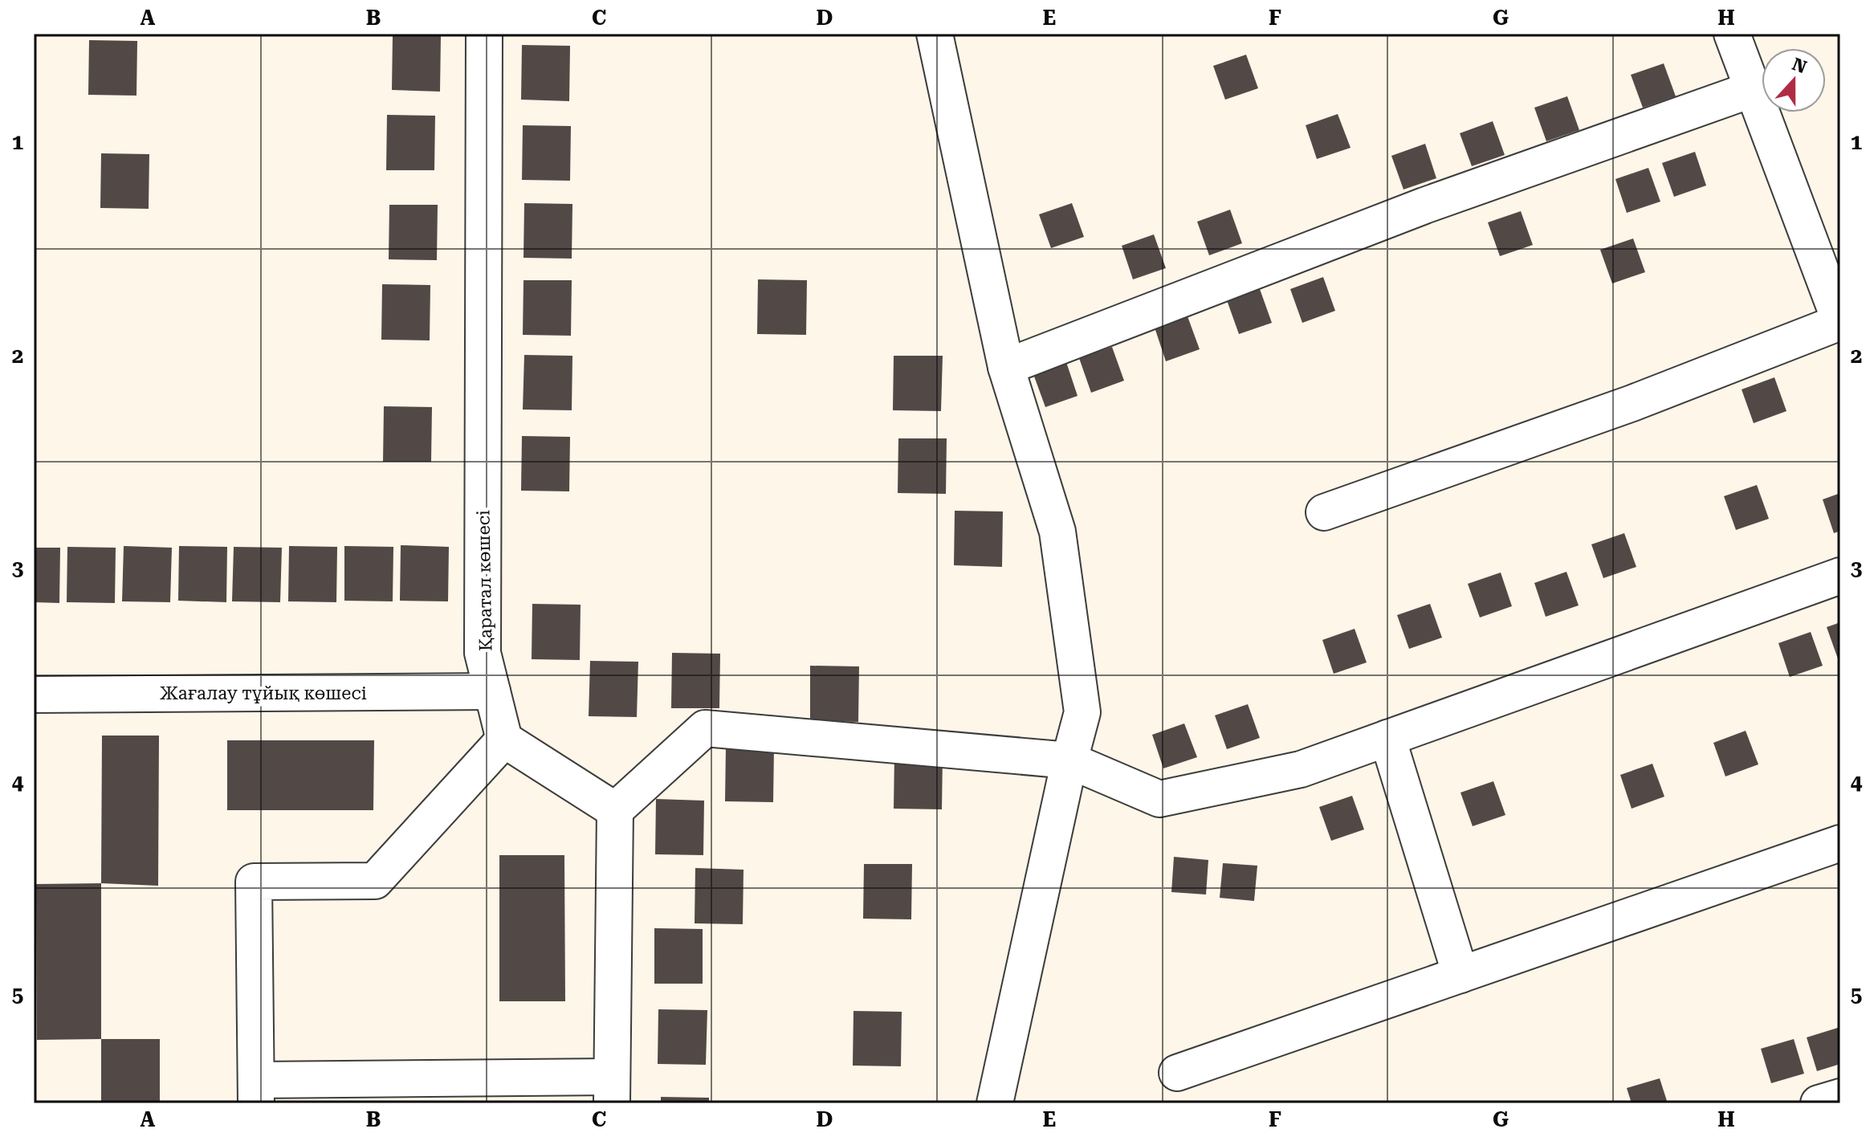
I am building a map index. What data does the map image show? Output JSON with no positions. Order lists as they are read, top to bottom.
{
  "streets": {
    "street": ["Қаратал көшесі", "Жағалау тұйық көшесі"]
  },
  "crossings": [
    ["Қаратал көшесі", "Жағалау тұйық көшесі"]
  ],
  "north": "top",
  "grid": {
    "columns": [
      "A",
      "B",
      "C",
      "D",
      "E",
      "F",
      "G",
      "H"
    ],
    "rows": [
      "1",
      "2",
      "3",
      "4",
      "5"
    ]
  }
}
